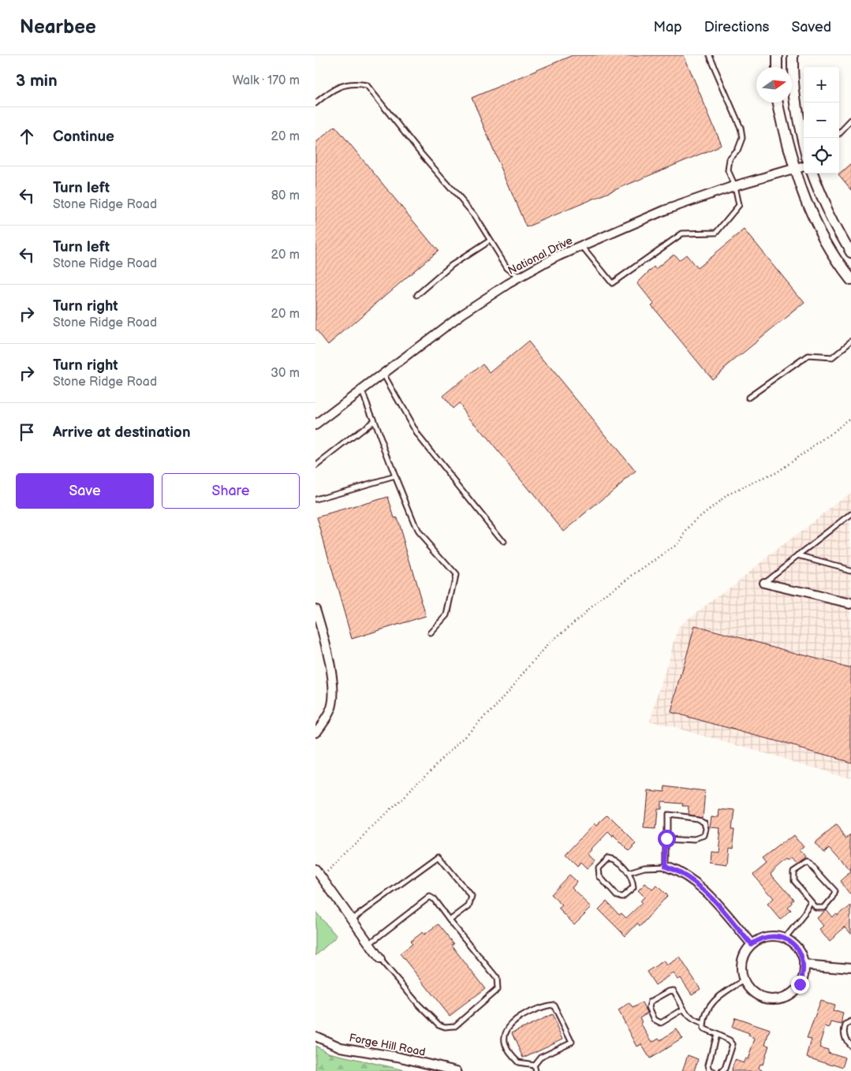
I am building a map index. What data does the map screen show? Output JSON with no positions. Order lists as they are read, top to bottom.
{
  "streets": {
    "street": ["National Drive", "Forge Hill Road"]
  },
  "north": "right",
  "page": {
    "header": "Nearbee",
    "nav": ["Map", "Directions", "Saved"],
    "heading": ["3 min", "Walk · 170 m"],
    "map_buttons": ["+", "−"],
    "list": [
      ["Continue", "20 m"],
      ["Turn left", "Stone Ridge Road", "80 m"],
      ["Turn left", "Stone Ridge Road", "20 m"],
      ["Turn right", "Stone Ridge Road", "20 m"],
      ["Turn right", "Stone Ridge Road", "30 m"],
      "Arrive at destination"
    ],
    "buttons": ["Save", "Share"]
  }
}
